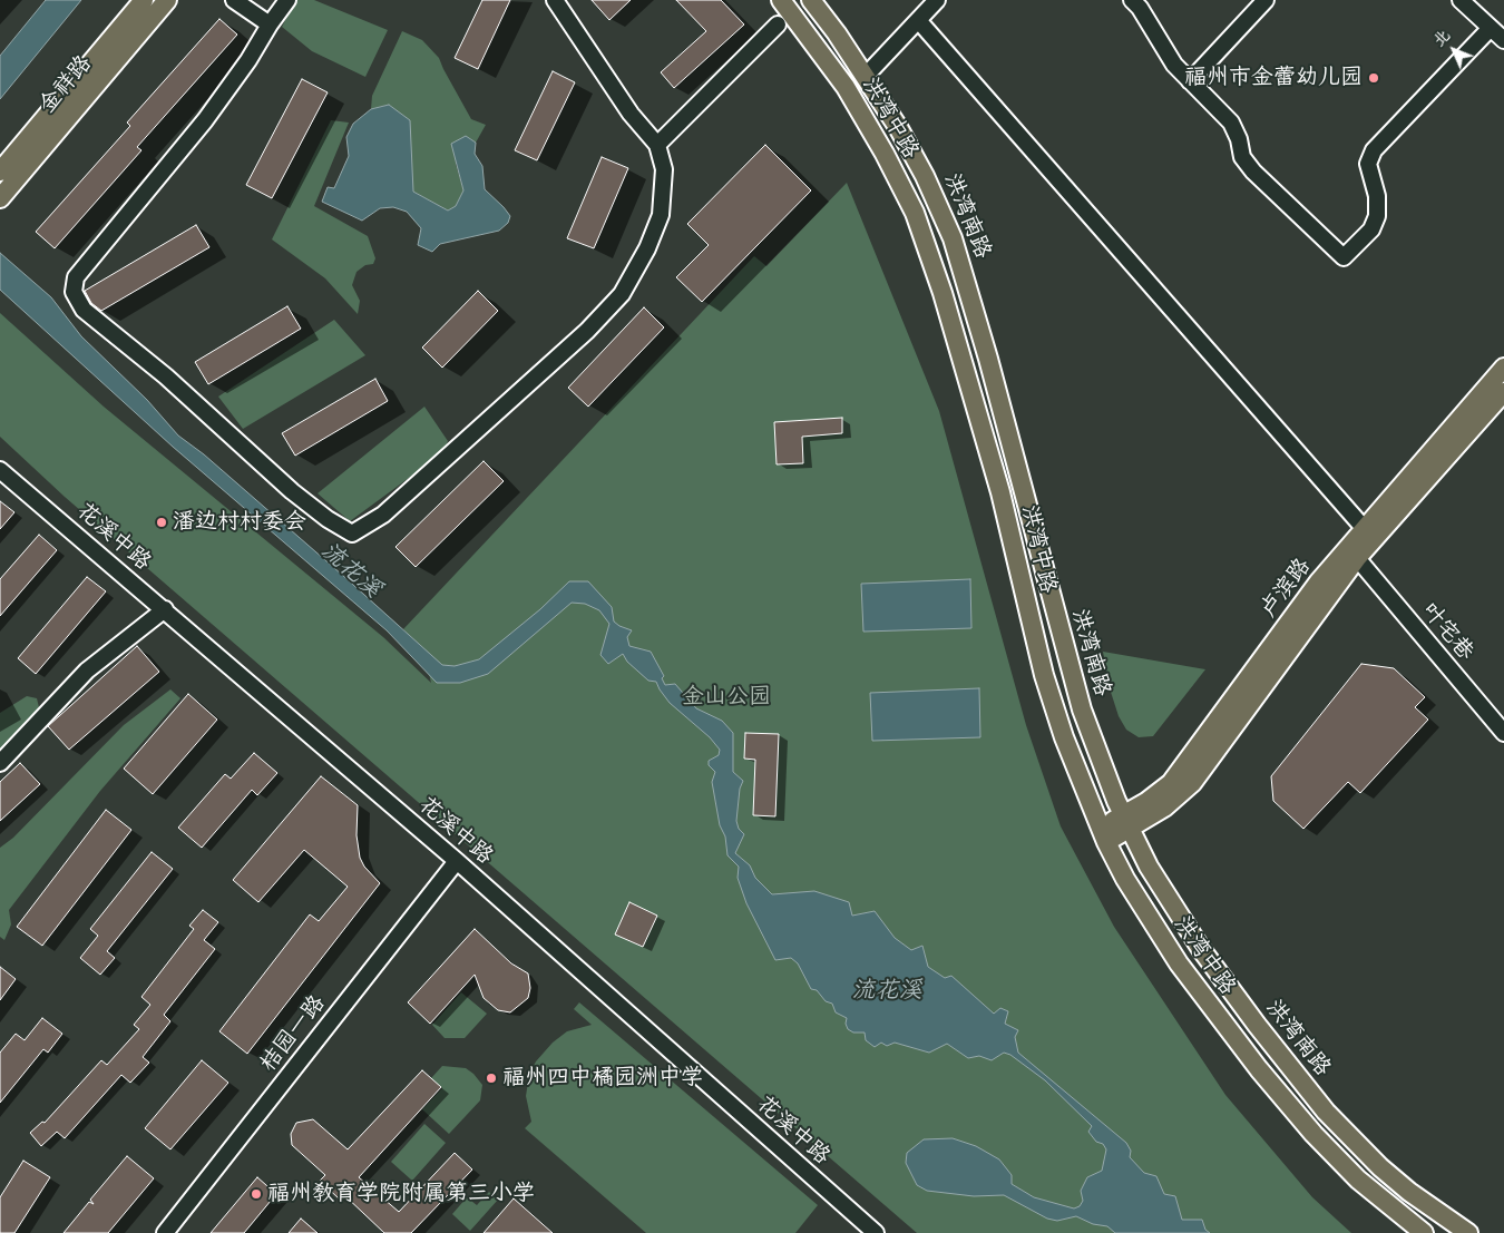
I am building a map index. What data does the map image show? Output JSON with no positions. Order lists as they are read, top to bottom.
{
  "streets": {
    "main road": [
      "金祥路",
      "洪湾中路",
      "洪湾南路",
      "卢滨路"
    ],
    "street": ["花溪中路", "叶宅巷", "桔园一路"]
  },
  "crossings": [
    ["洪湾中路", "卢滨路"],
    ["洪湾南路", "卢滨路"],
    ["花溪中路", "桔园一路"]
  ],
  "water": ["流花溪"],
  "parks": ["金山公园"],
  "places": [
    "福州市金蕾幼儿园",
    "潘边村村委会",
    "福州四中橘园洲中学",
    "福州教育学院附属第三小学"
  ],
  "north": "top left"
}
